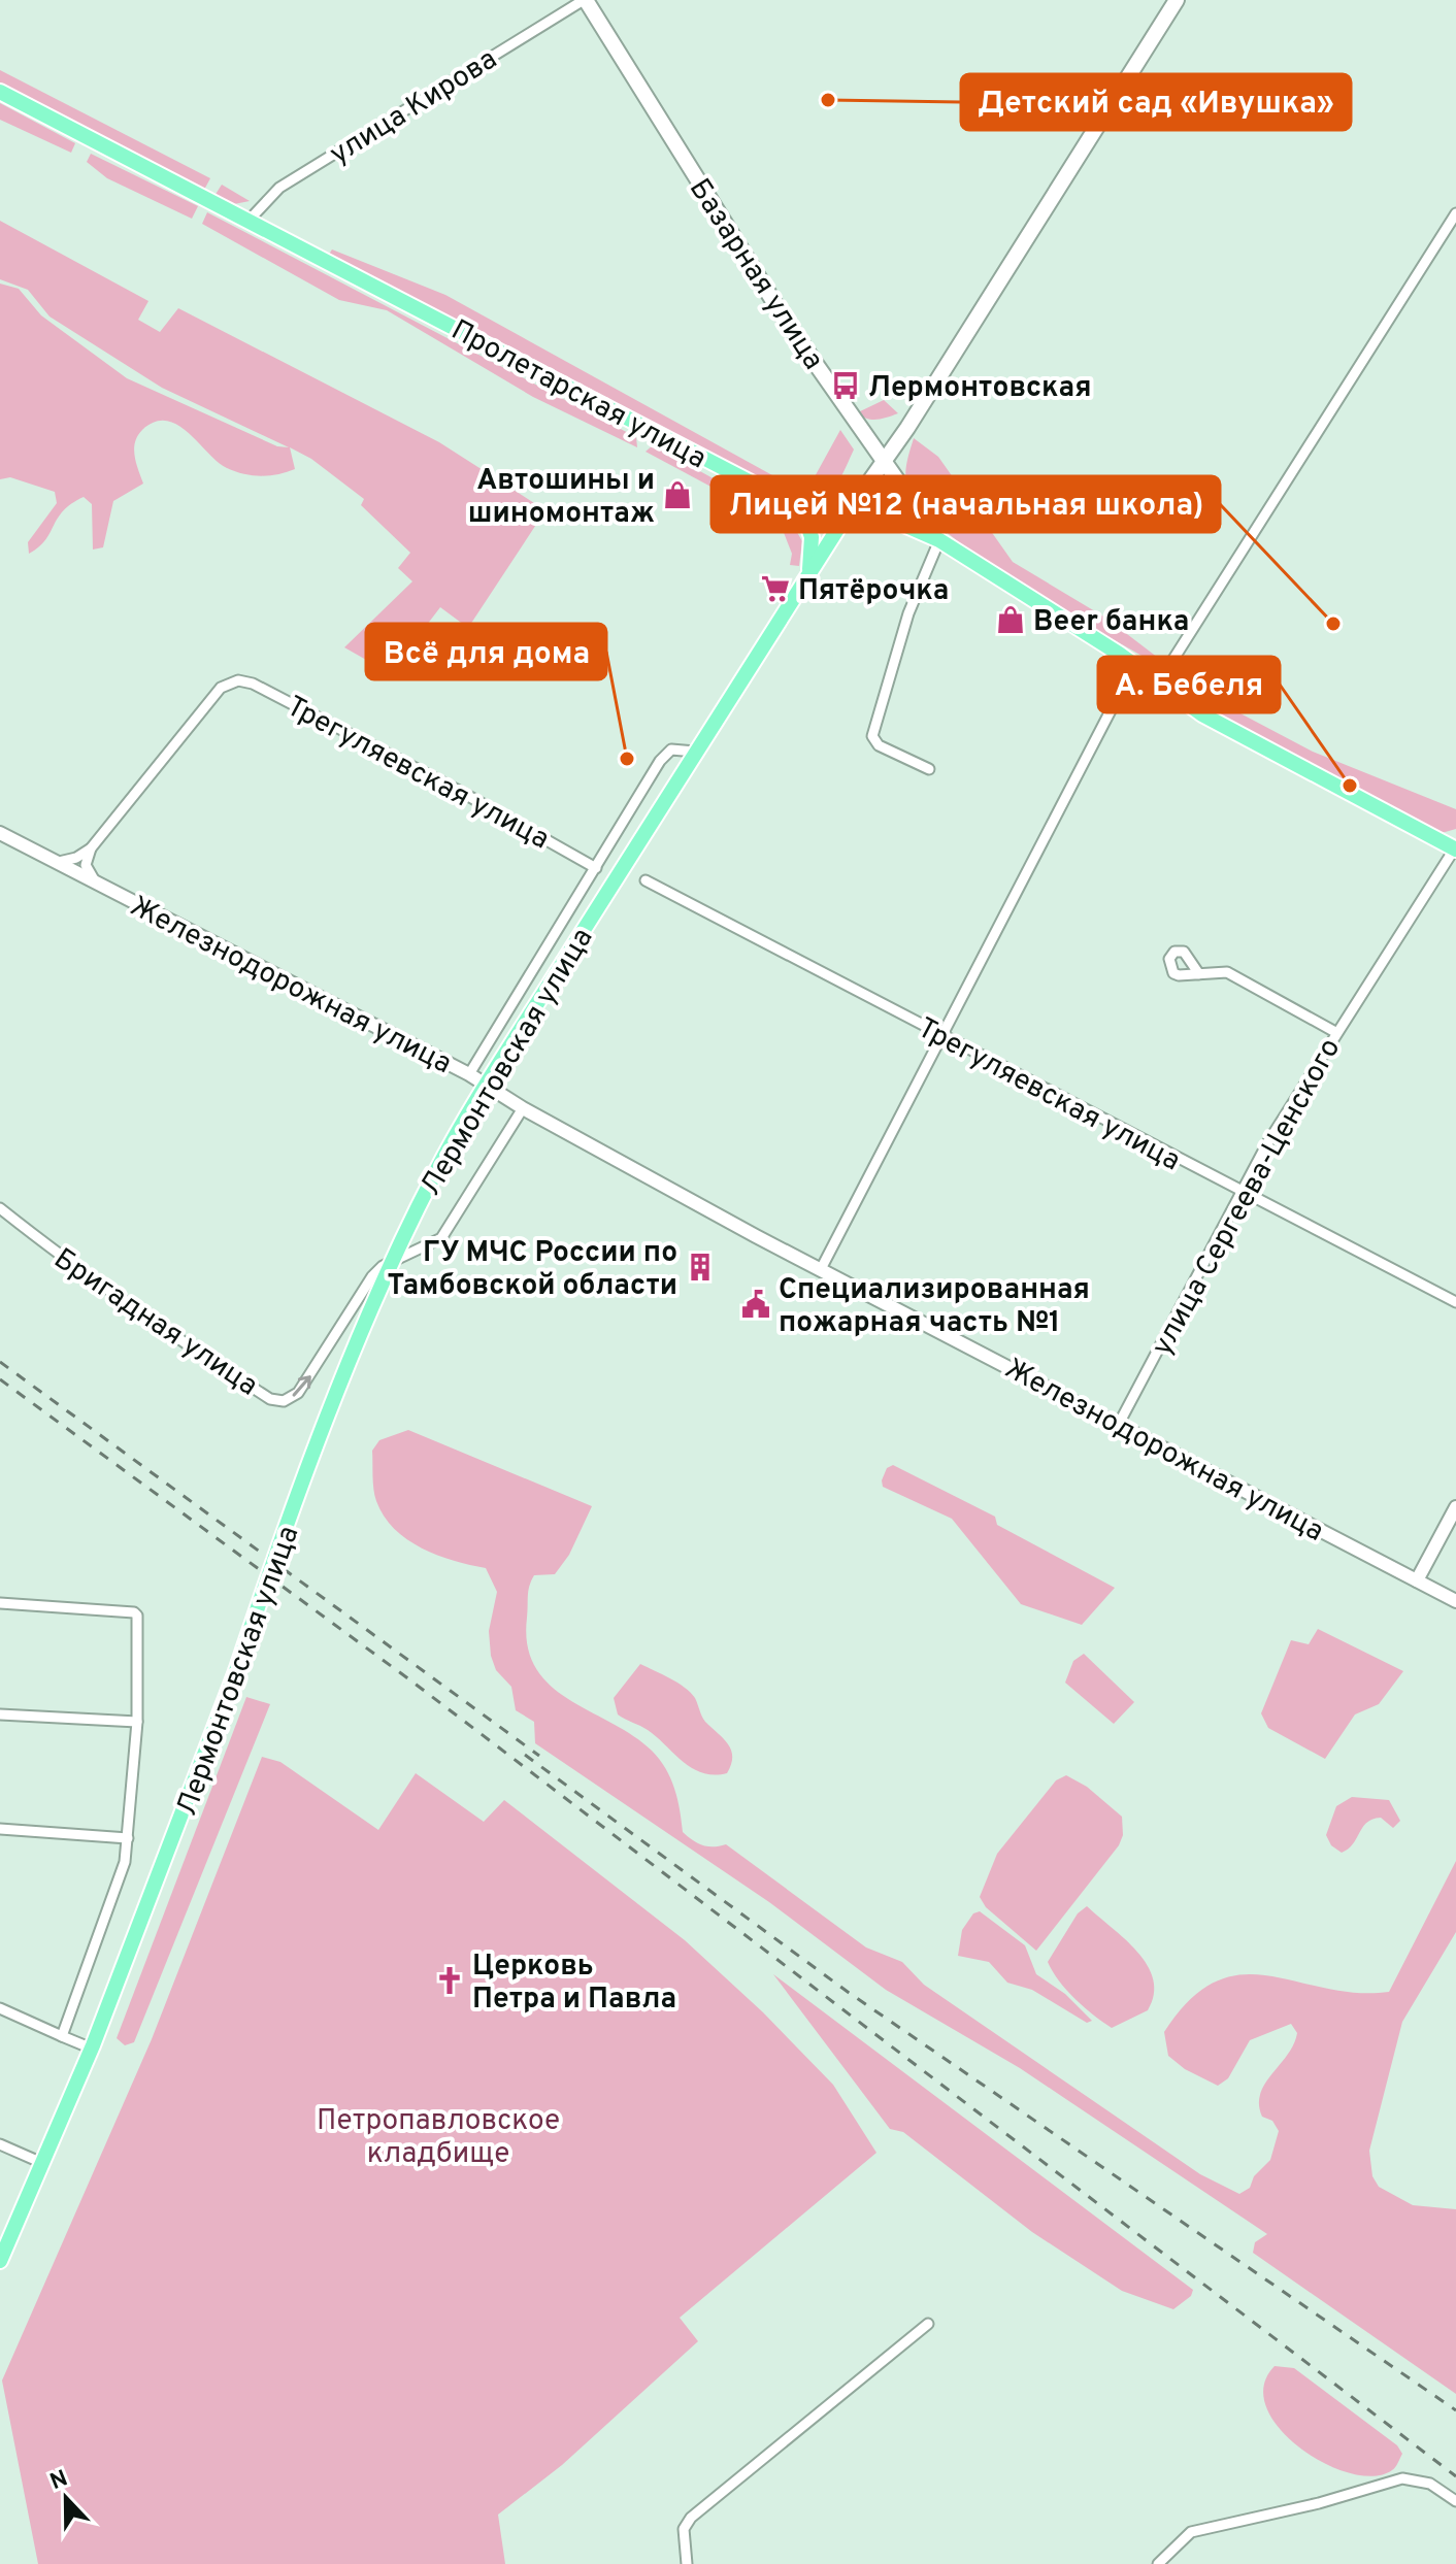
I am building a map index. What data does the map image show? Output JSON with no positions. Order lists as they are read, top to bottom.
{
  "streets": {
    "main road": ["Базарная улица", "Пролетарская улица", "Лермонтовская улица"],
    "street": [
      "улица Кирова",
      "Трегуляевская улица",
      "Железнодорожная улица",
      "улица Сергеева-Ценского",
      "Бригадная улица"
    ]
  },
  "crossings": [
    ["улица Кирова", "Базарная улица"],
    ["улица Кирова", "Пролетарская улица"],
    ["Базарная улица", "Пролетарская улица"],
    ["Базарная улица", "Лермонтовская улица"],
    ["Пролетарская улица", "Лермонтовская улица"],
    ["Пролетарская улица", "улица Сергеева-Ценского"],
    ["Трегуляевская улица", "улица Сергеева-Ценского"],
    ["Железнодорожная улица", "улица Сергеева-Ценского"],
    ["Железнодорожная улица", "Бригадная улица"]
  ],
  "parks": ["Петропавловское кладбище"],
  "places": {
    "other": [
      "Детский сад «Ивушка»",
      "Лицей №12 (начальная школа)",
      "Всё для дома",
      "А. Бебеля"
    ],
    "bus stop": ["Лермонтовская"],
    "shop": ["Автошины и шиномонтаж", "Beer банка"],
    "supermarket": ["Пятёрочка"],
    "building": ["ГУ МЧС России по Тамбовской области"],
    "public building": ["Специализированная пожарная часть №1"],
    "church": ["Церковь Петра и Павла"]
  },
  "north": "top"
}
